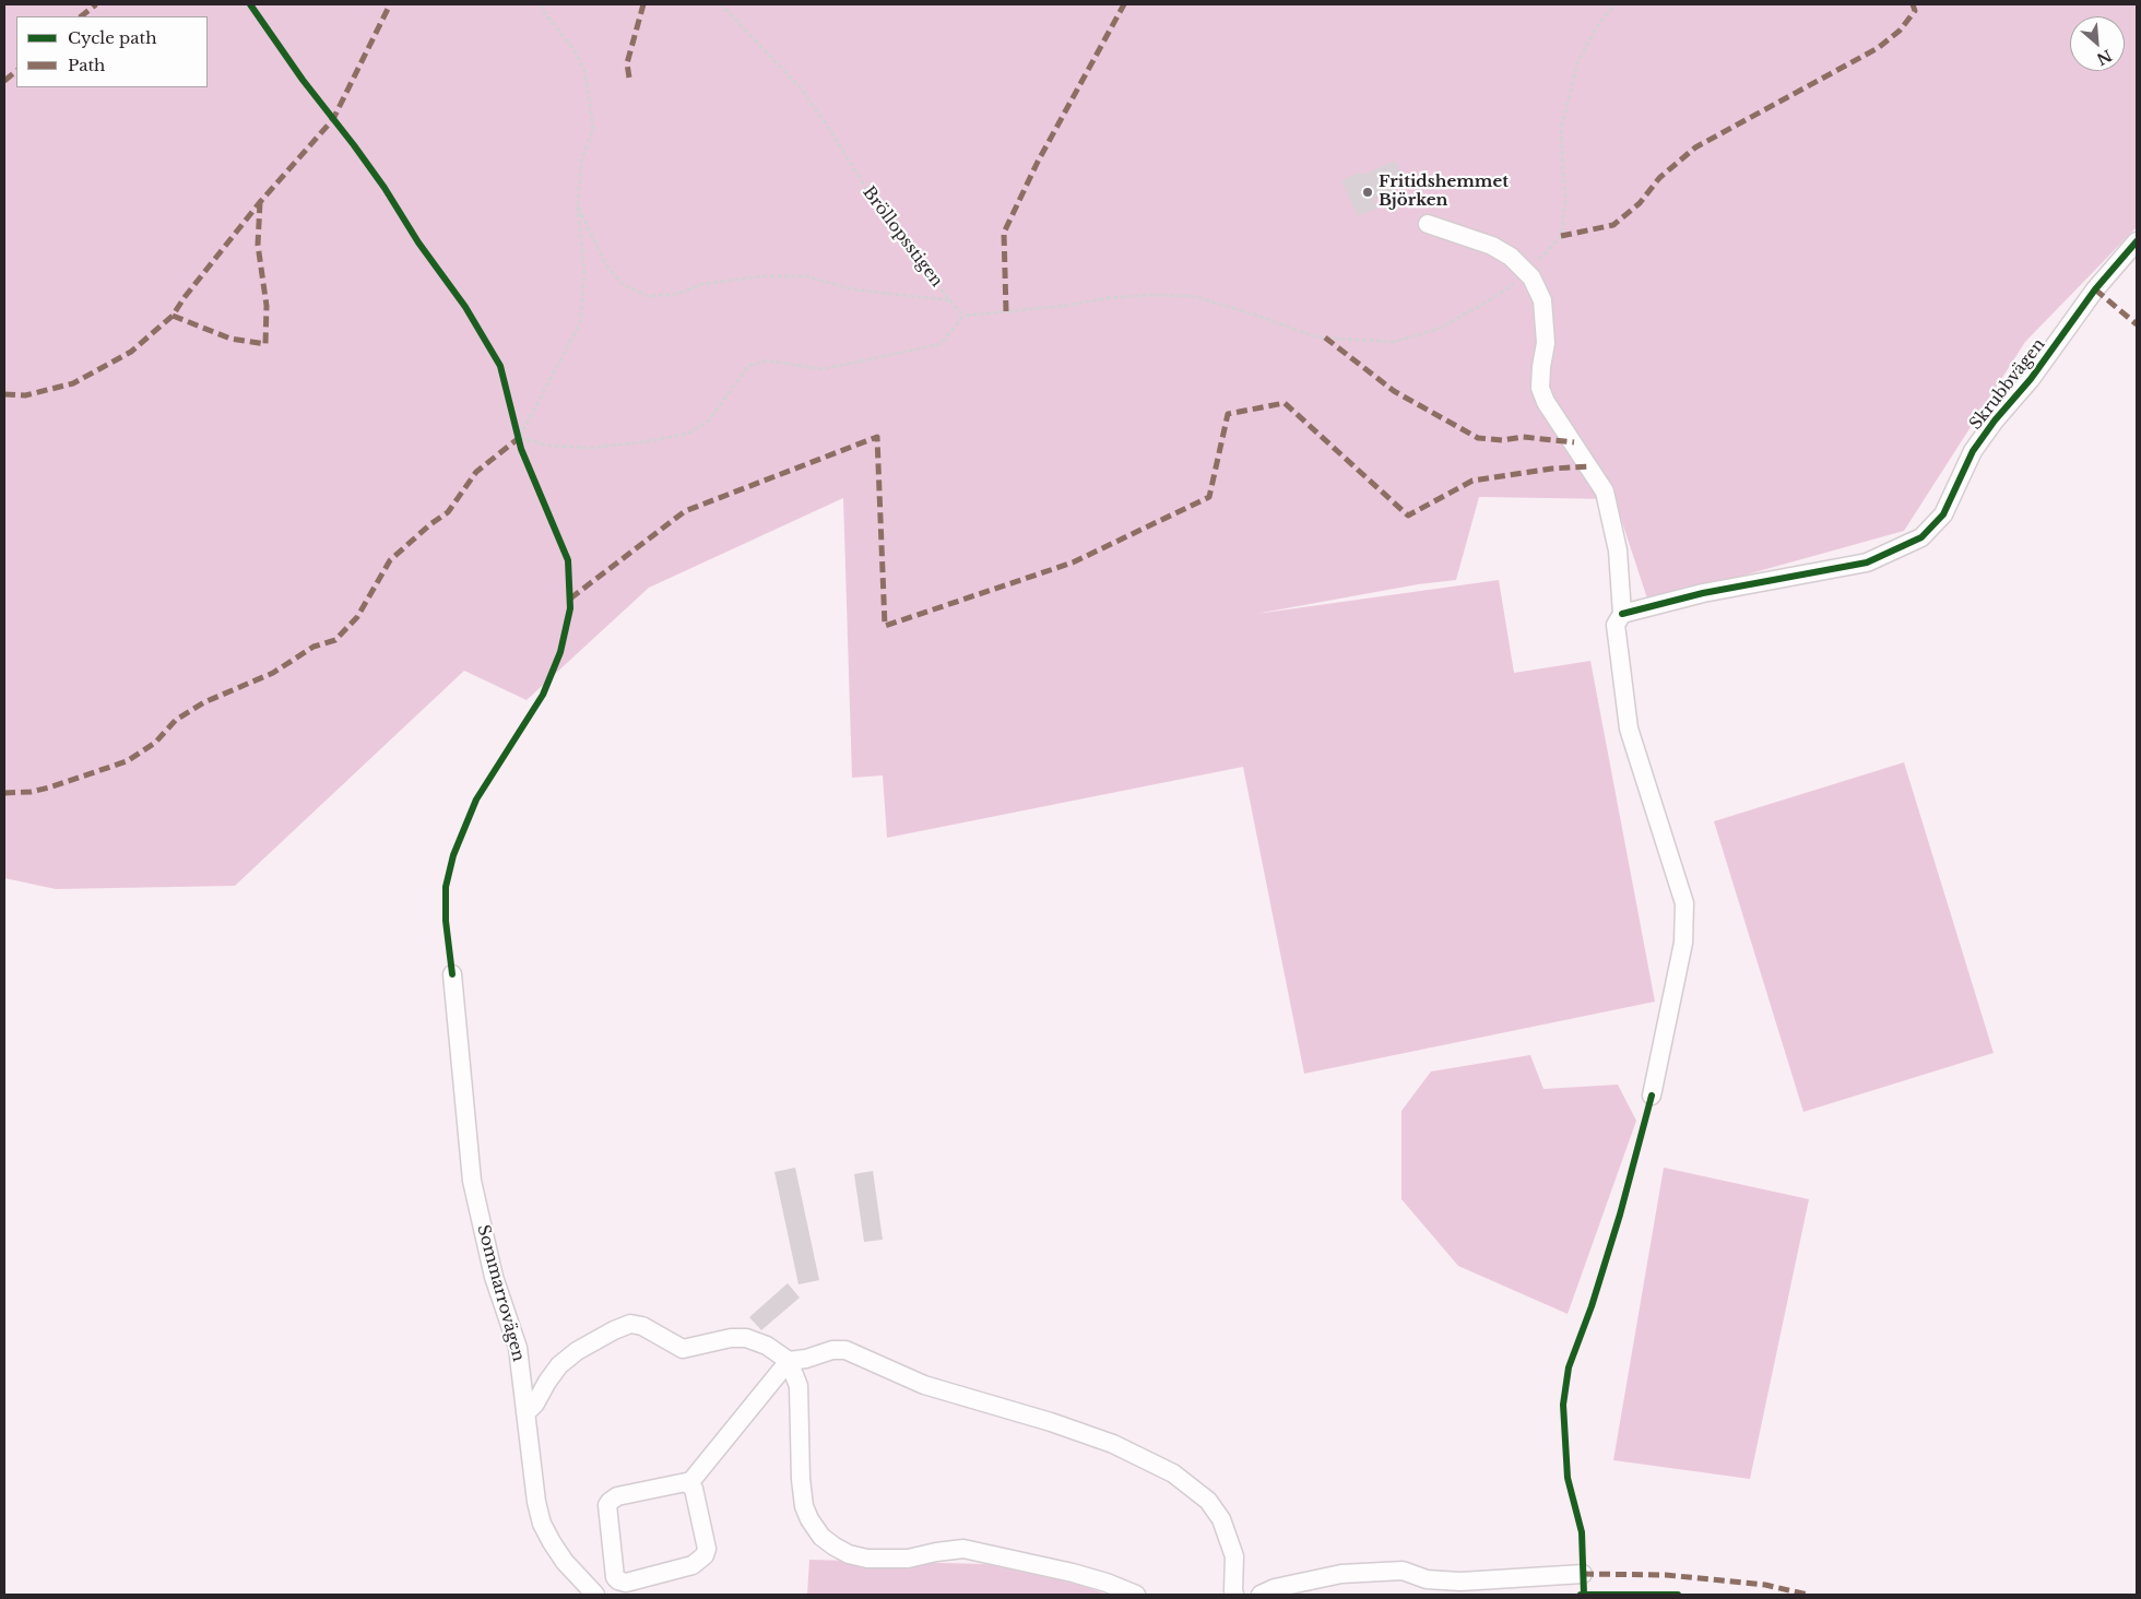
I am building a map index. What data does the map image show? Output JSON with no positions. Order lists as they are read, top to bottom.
{
  "streets": {
    "street": ["Skrubbvägen", "Sommarrovägen"],
    "path": ["Bröllopsstigen"]
  },
  "places": ["Fritidshemmet Björken"],
  "legend": ["Cycle path", "Path"],
  "north": "bottom right"
}
